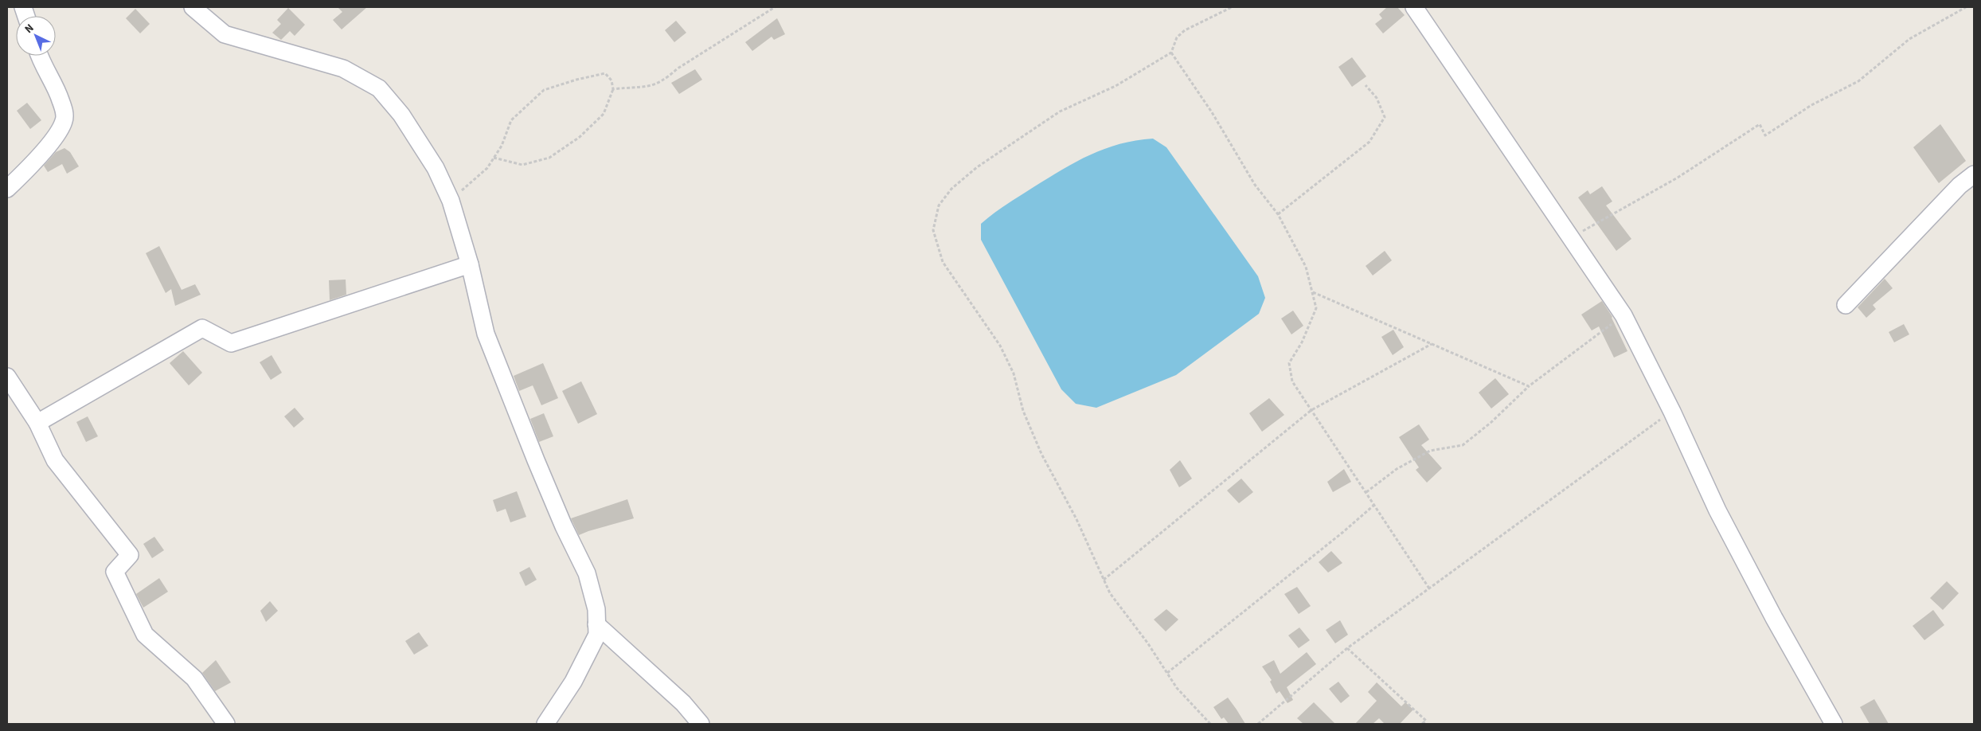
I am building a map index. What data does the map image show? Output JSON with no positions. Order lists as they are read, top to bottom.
{
  "north": "top left"
}
